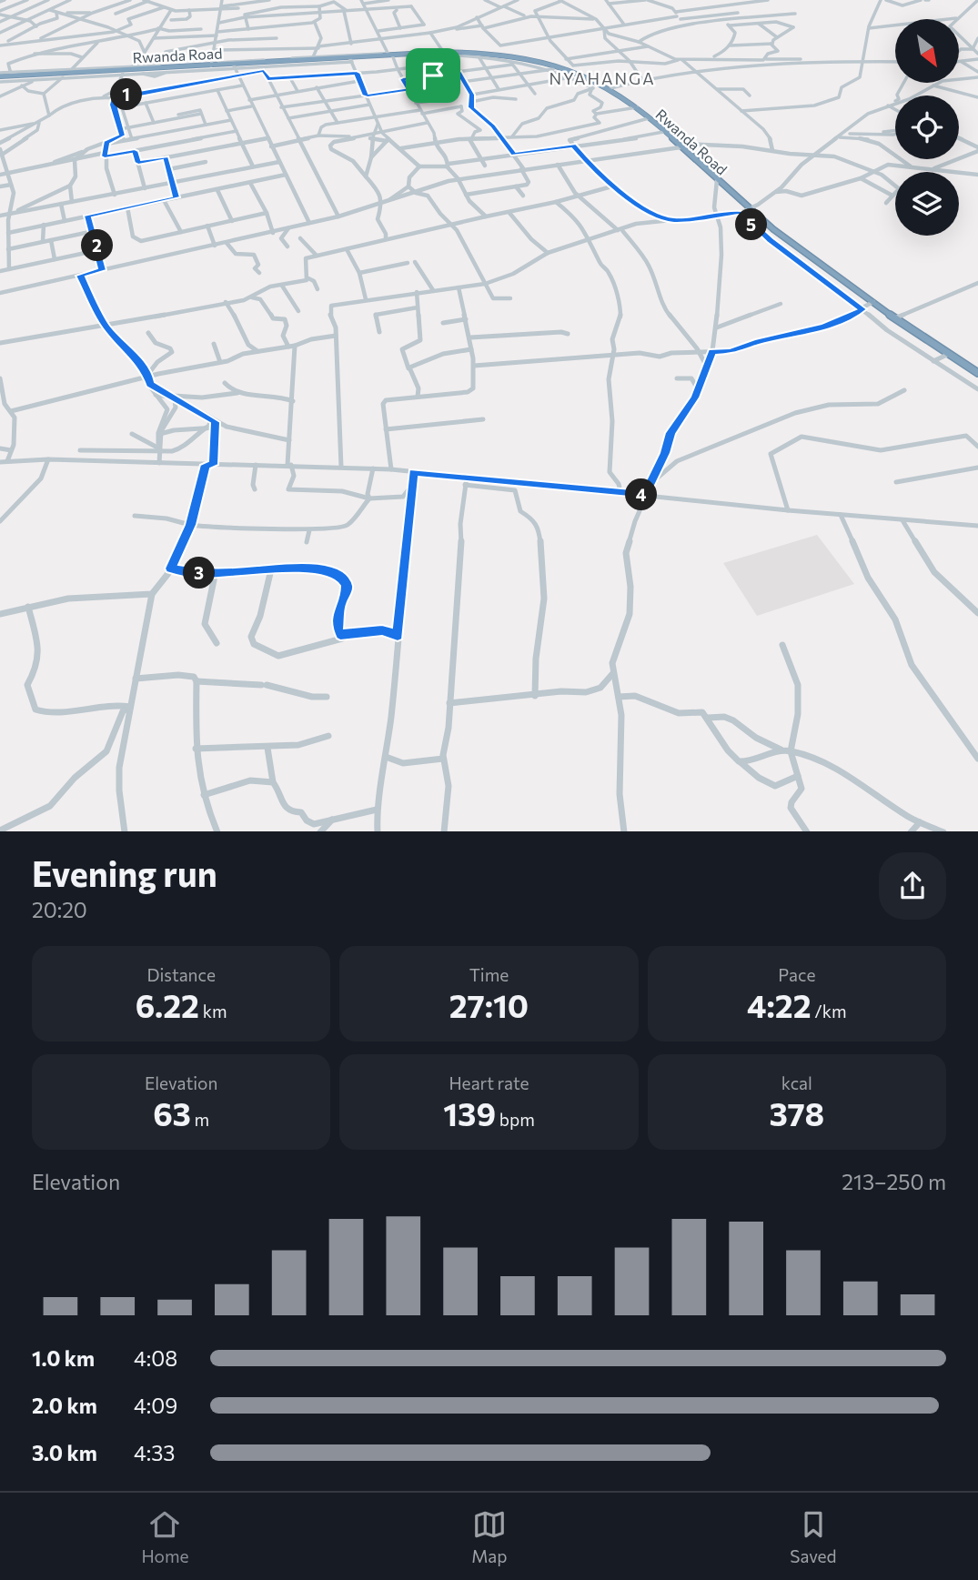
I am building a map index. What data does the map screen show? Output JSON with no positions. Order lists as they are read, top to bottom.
{
  "streets": {
    "highway": ["Rwanda Road"]
  },
  "districts": ["NYAHANGA"],
  "north": "bottom right",
  "page": {
    "pins": [
      "1",
      "5",
      "2",
      "4",
      "3"
    ],
    "heading": ["Evening run", "20:20"],
    "stats": [
      ["Distance", "6.22 km"],
      ["Time", "27:10"],
      ["Pace", "4:22 /km"],
      ["Elevation", "63 m"],
      ["Heart rate", "139 bpm"],
      ["kcal", "378"]
    ],
    "chart": ["Elevation", "213–250 m"],
    "list": [
      {
        "name": "1.0 km",
        "note": "4:08"
      },
      {
        "name": "2.0 km",
        "note": "4:09"
      },
      {
        "name": "3.0 km",
        "note": "4:33"
      }
    ],
    "tabs": ["Home", "Map", "Saved"]
  }
}
